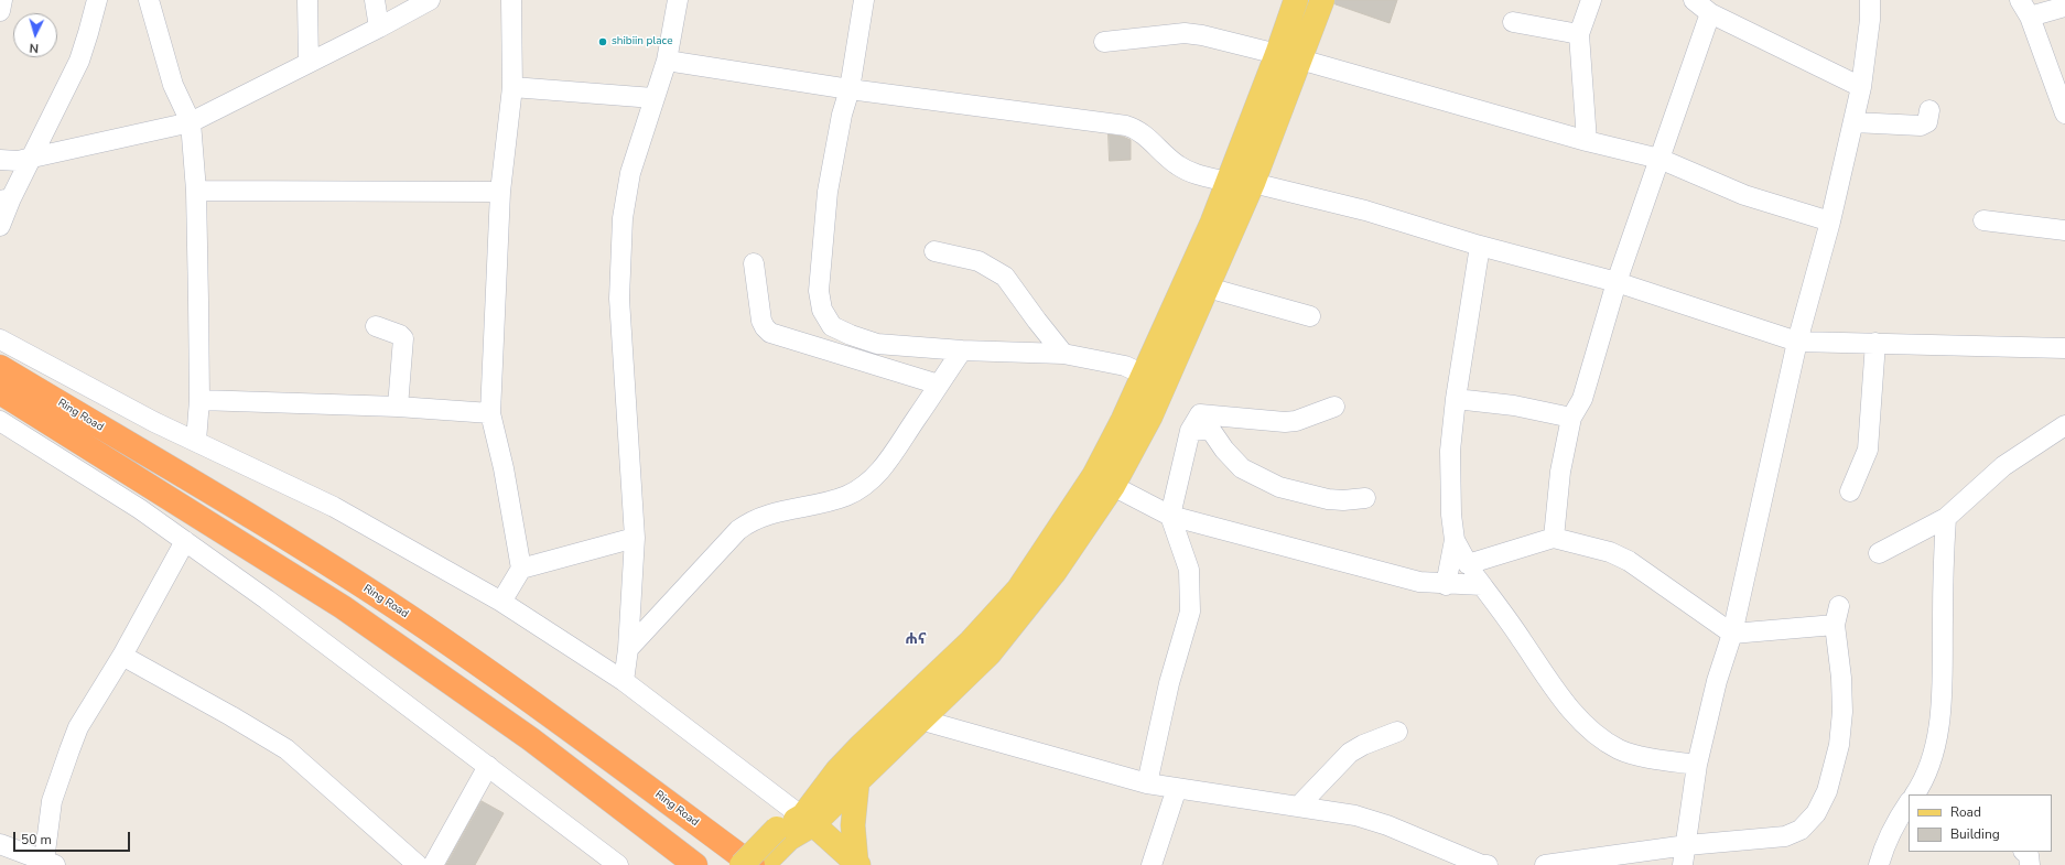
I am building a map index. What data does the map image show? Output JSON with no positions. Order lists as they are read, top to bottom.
{
  "streets": {
    "highway": ["Ring Road"]
  },
  "districts": ["ሐና"],
  "places": ["shibiin place"],
  "legend": ["Road", "Building"],
  "scale_bar": "50 m",
  "north": "bottom"
}
